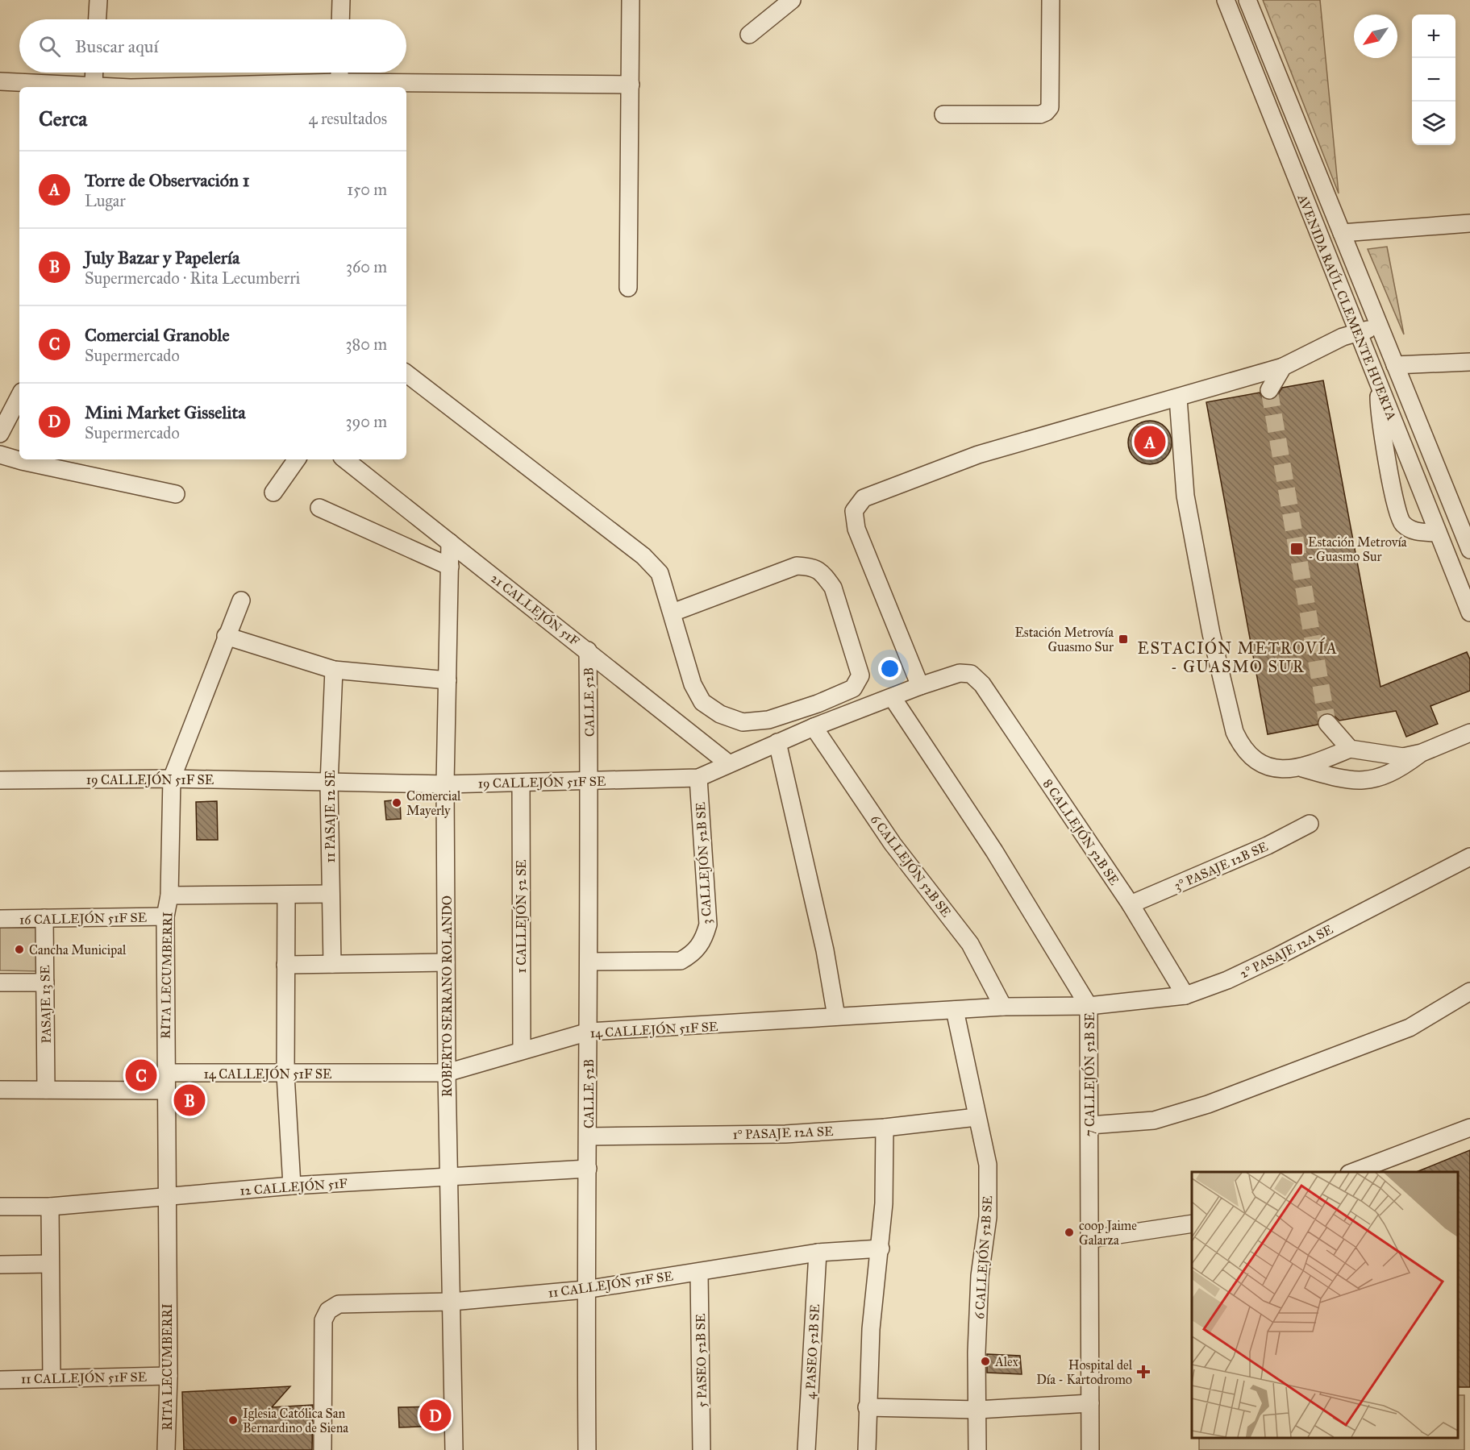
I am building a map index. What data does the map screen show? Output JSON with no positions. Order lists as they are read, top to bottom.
{
  "streets": {
    "street": [
      "AVENIDA RAÚL CLEMENTE HUERTA",
      "21 CALLEJÓN 51F",
      "CALLE 52B",
      "19 CALLEJÓN 51F SE",
      "11 PASAJE 12 SE",
      "8 CALLEJÓN 52B SE",
      "3 CALLEJÓN 52B SE",
      "6 CALLEJÓN 52B SE",
      "3° PASAJE 12B SE",
      "1 CALLEJÓN 52 SE",
      "16 CALLEJÓN 51F SE",
      "2° PASAJE 12A SE",
      "RITA LECUMBERRI",
      "ROBERTO SERRANO ROLANDO",
      "PASAJE 13 SE",
      "14 CALLEJÓN 51F SE",
      "7 CALLEJÓN 52B SE",
      "1° PASAJE 12A SE",
      "12 CALLEJÓN 51F",
      "11 CALLEJÓN 51F SE",
      "4 PASEO 52B SE",
      "5 PASEO 52B SE"
    ]
  },
  "crossings": [
    ["21 CALLEJÓN 51F", "CALLE 52B"],
    ["21 CALLEJÓN 51F", "19 CALLEJÓN 51F SE"],
    ["21 CALLEJÓN 51F", "ROBERTO SERRANO ROLANDO"],
    ["CALLE 52B", "19 CALLEJÓN 51F SE"],
    ["CALLE 52B", "3 CALLEJÓN 52B SE"],
    ["CALLE 52B", "14 CALLEJÓN 51F SE"],
    ["CALLE 52B", "1° PASAJE 12A SE"],
    ["CALLE 52B", "12 CALLEJÓN 51F"],
    ["CALLE 52B", "11 CALLEJÓN 51F SE"],
    ["19 CALLEJÓN 51F SE", "11 PASAJE 12 SE"],
    ["19 CALLEJÓN 51F SE", "8 CALLEJÓN 52B SE"],
    ["19 CALLEJÓN 51F SE", "3 CALLEJÓN 52B SE"],
    ["19 CALLEJÓN 51F SE", "6 CALLEJÓN 52B SE"],
    ["19 CALLEJÓN 51F SE", "1 CALLEJÓN 52 SE"],
    ["19 CALLEJÓN 51F SE", "RITA LECUMBERRI"],
    ["19 CALLEJÓN 51F SE", "ROBERTO SERRANO ROLANDO"],
    ["19 CALLEJÓN 51F SE", "7 CALLEJÓN 52B SE"],
    ["8 CALLEJÓN 52B SE", "3° PASAJE 12B SE"],
    ["8 CALLEJÓN 52B SE", "2° PASAJE 12A SE"],
    ["6 CALLEJÓN 52B SE", "14 CALLEJÓN 51F SE"],
    ["6 CALLEJÓN 52B SE", "1° PASAJE 12A SE"],
    ["1 CALLEJÓN 52 SE", "14 CALLEJÓN 51F SE"],
    ["16 CALLEJÓN 51F SE", "RITA LECUMBERRI"],
    ["16 CALLEJÓN 51F SE", "PASAJE 13 SE"],
    ["2° PASAJE 12A SE", "14 CALLEJÓN 51F SE"],
    ["2° PASAJE 12A SE", "7 CALLEJÓN 52B SE"],
    ["RITA LECUMBERRI", "14 CALLEJÓN 51F SE"],
    ["RITA LECUMBERRI", "12 CALLEJÓN 51F"],
    ["RITA LECUMBERRI", "11 CALLEJÓN 51F SE"],
    ["ROBERTO SERRANO ROLANDO", "14 CALLEJÓN 51F SE"],
    ["ROBERTO SERRANO ROLANDO", "12 CALLEJÓN 51F"],
    ["ROBERTO SERRANO ROLANDO", "11 CALLEJÓN 51F SE"],
    ["14 CALLEJÓN 51F SE", "7 CALLEJÓN 52B SE"],
    ["11 CALLEJÓN 51F SE", "4 PASEO 52B SE"],
    ["11 CALLEJÓN 51F SE", "5 PASEO 52B SE"]
  ],
  "districts": ["ESTACIÓN METROVÍA - GUASMO SUR"],
  "places": {
    "transit": ["Estación Metrovía - Guasmo Sur", "Estación Metrovía Guasmo Sur"],
    "other": [
      "Comercial Mayerly",
      "Cancha Municipal",
      "coop Jaime Galarza",
      "Alex",
      "Iglesia Católica San Bernardino de Siena"
    ],
    "health": ["Hospital del Día - Kartodromo"]
  },
  "north": "bottom left",
  "page": {
    "map_buttons": ["+", "−"],
    "search": "Buscar aquí",
    "heading": ["Cerca", "4 resultados"],
    "list": [
      {
        "mark": "A",
        "name": "Torre de Observación 1",
        "note": "Lugar",
        "value": "150 m"
      },
      {
        "mark": "B",
        "name": "July Bazar y Papelería",
        "note": "Supermercado · Rita Lecumberri",
        "value": "360 m"
      },
      {
        "mark": "C",
        "name": "Comercial Granoble",
        "note": "Supermercado",
        "value": "380 m"
      },
      {
        "mark": "D",
        "name": "Mini Market Gisselita",
        "note": "Supermercado",
        "value": "390 m"
      }
    ],
    "pins": [
      "A",
      "C",
      "B",
      "D"
    ]
  }
}
